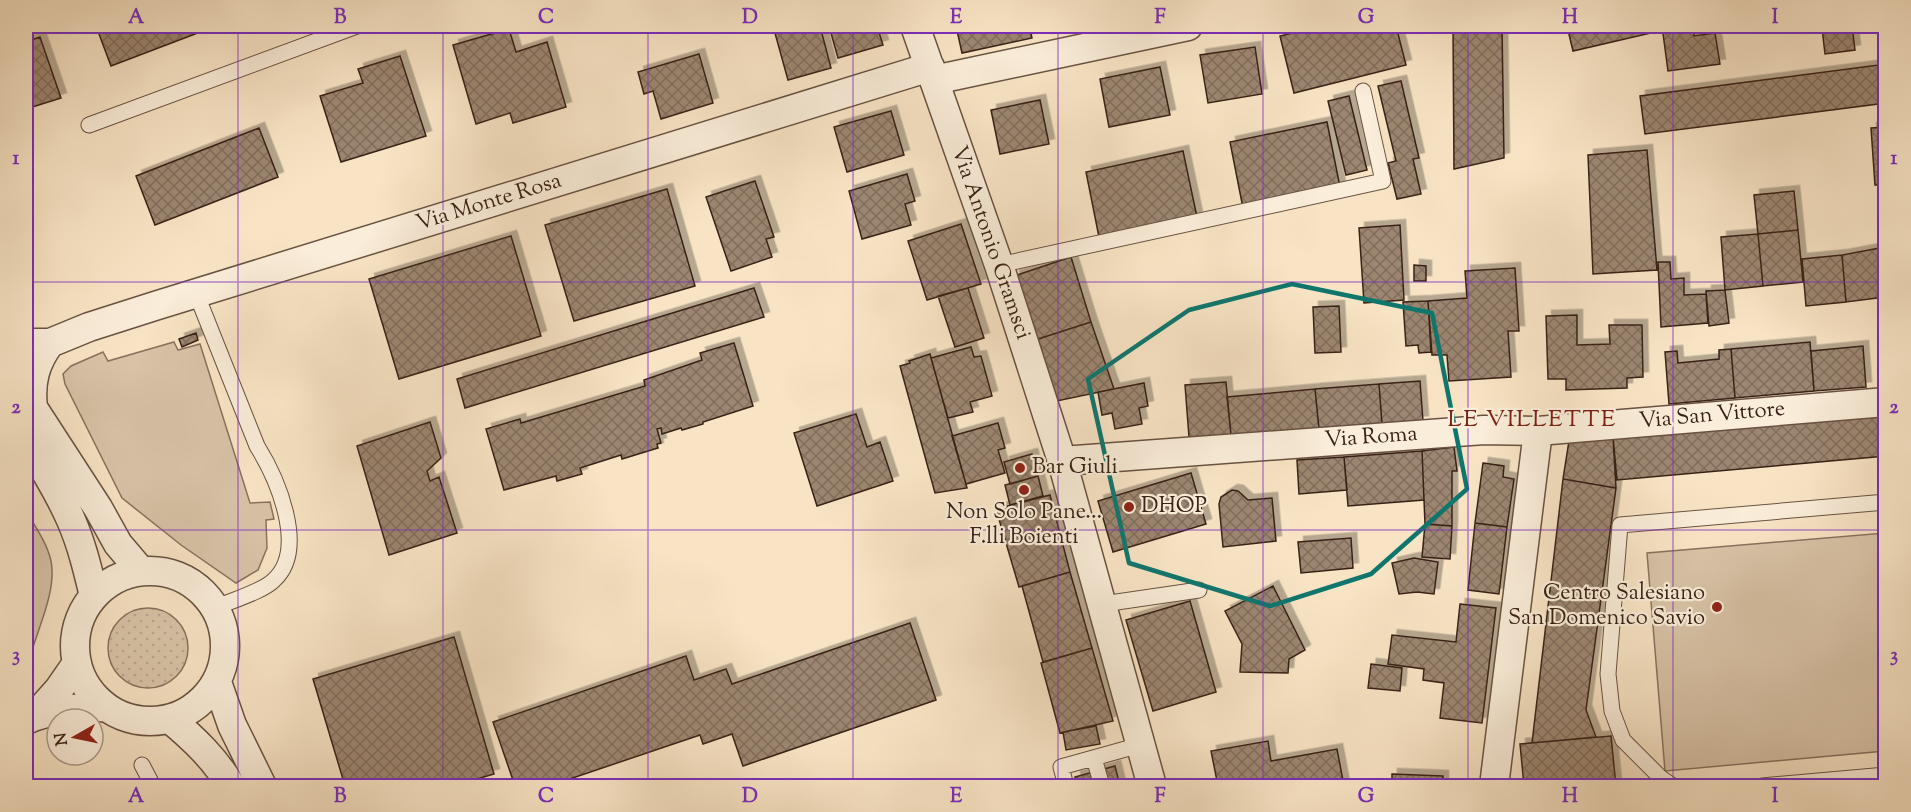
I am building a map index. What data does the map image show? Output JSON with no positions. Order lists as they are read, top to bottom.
{
  "streets": {
    "street": [
      "Via Monte Rosa",
      "Via Antonio Gramsci",
      "Via San Vittore",
      "Via Roma"
    ]
  },
  "crossings": [
    ["Via Monte Rosa", "Via Antonio Gramsci"],
    ["Via Antonio Gramsci", "Via Roma"],
    ["Via San Vittore", "Via Roma"]
  ],
  "districts": ["LE VILLETTE"],
  "places": [
    "Bar Giuli",
    "Non Solo Pane... F.lli Boienti",
    "DHOP",
    "Centro Salesiano San Domenico Savio"
  ],
  "north": "left",
  "grid": {
    "columns": [
      "A",
      "B",
      "C",
      "D",
      "E",
      "F",
      "G",
      "H",
      "I"
    ],
    "rows": ["1", "2", "3"]
  }
}
